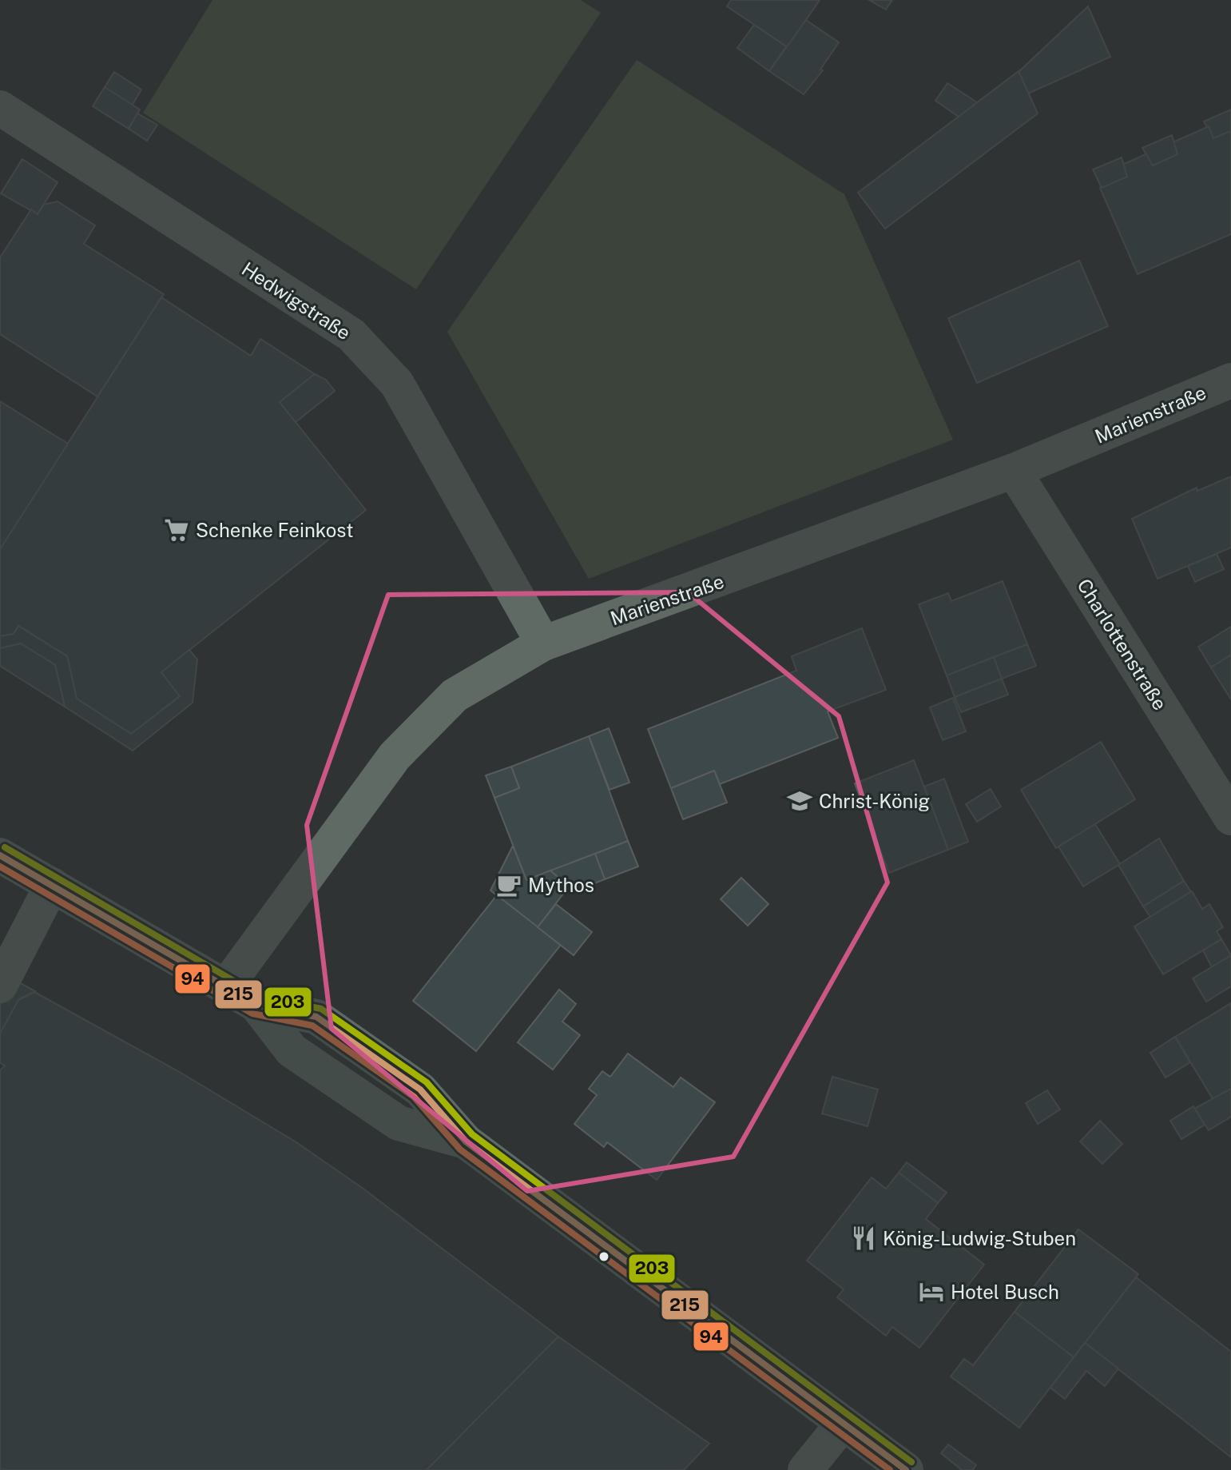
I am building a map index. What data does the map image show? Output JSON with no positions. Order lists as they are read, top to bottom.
{
  "streets": {
    "street": ["Hedwigstraße", "Marienstraße", "Charlottenstraße"]
  },
  "crossings": [
    ["Hedwigstraße", "Marienstraße"],
    ["Marienstraße", "Charlottenstraße"]
  ],
  "places": {
    "supermarket": ["Schenke Feinkost"],
    "school or university": ["Christ-König"],
    "cafe": ["Mythos"],
    "restaurant": ["König-Ludwig-Stuben"],
    "hotel": ["Hotel Busch"]
  },
  "lines": ["transit line 203", "transit line 215", "transit line 94"]
}
